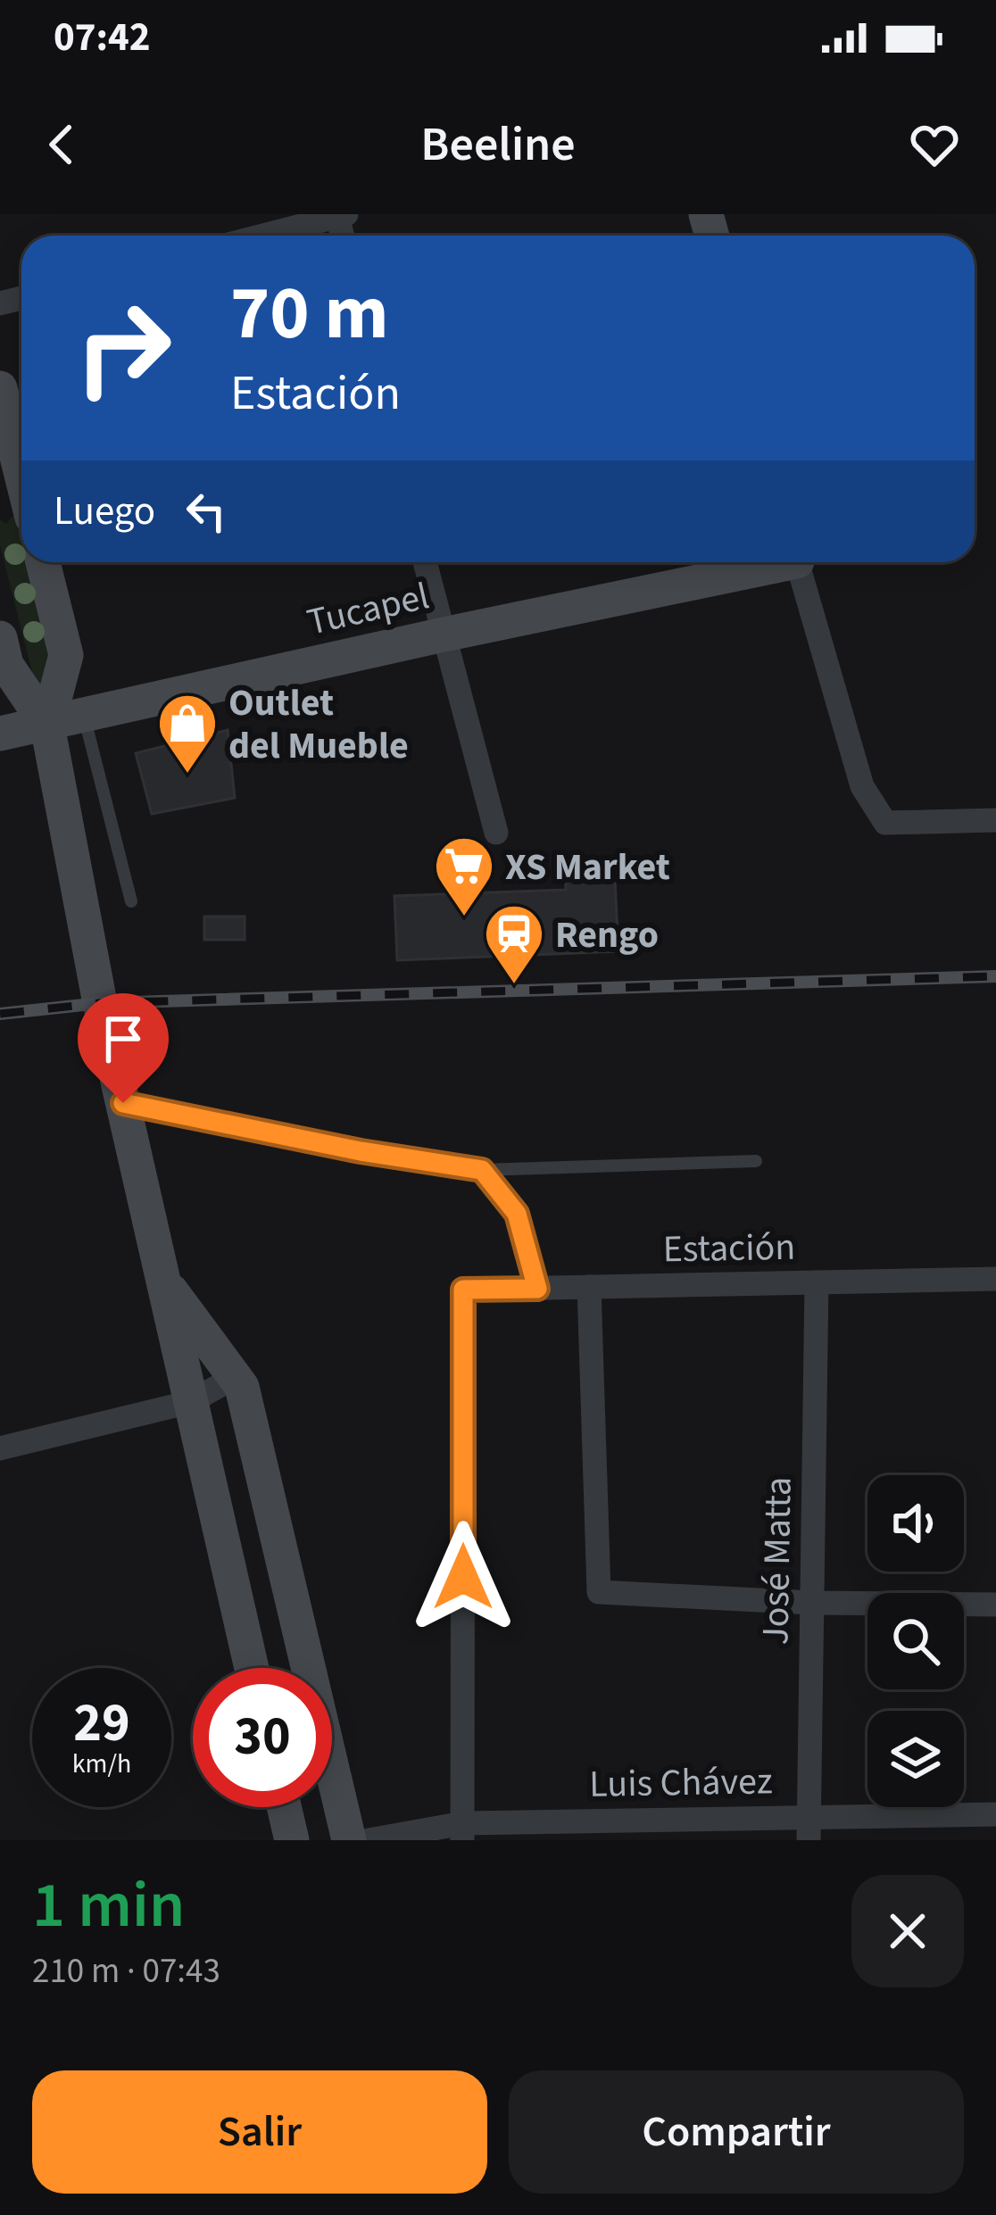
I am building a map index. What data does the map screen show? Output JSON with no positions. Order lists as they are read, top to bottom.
{
  "streets": {
    "main road": ["Tucapel"],
    "street": ["Estación", "José Matta", "Luis Chávez"]
  },
  "crossings": [
    ["Estación", "José Matta"],
    ["Estación", "Luis Chávez"],
    ["José Matta", "Luis Chávez"]
  ],
  "places": {
    "shop": ["Outlet del Mueble"],
    "supermarket": ["XS Market"],
    "station": ["Rengo"]
  },
  "page": {
    "status": "07:42",
    "header": "Beeline",
    "turn": ["70 m", "Estación"],
    "then": "Luego",
    "speed": "29 km/h",
    "limit": "30",
    "heading": ["1 min", "210 m · 07:43"],
    "buttons": ["Salir", "Compartir"]
  }
}
